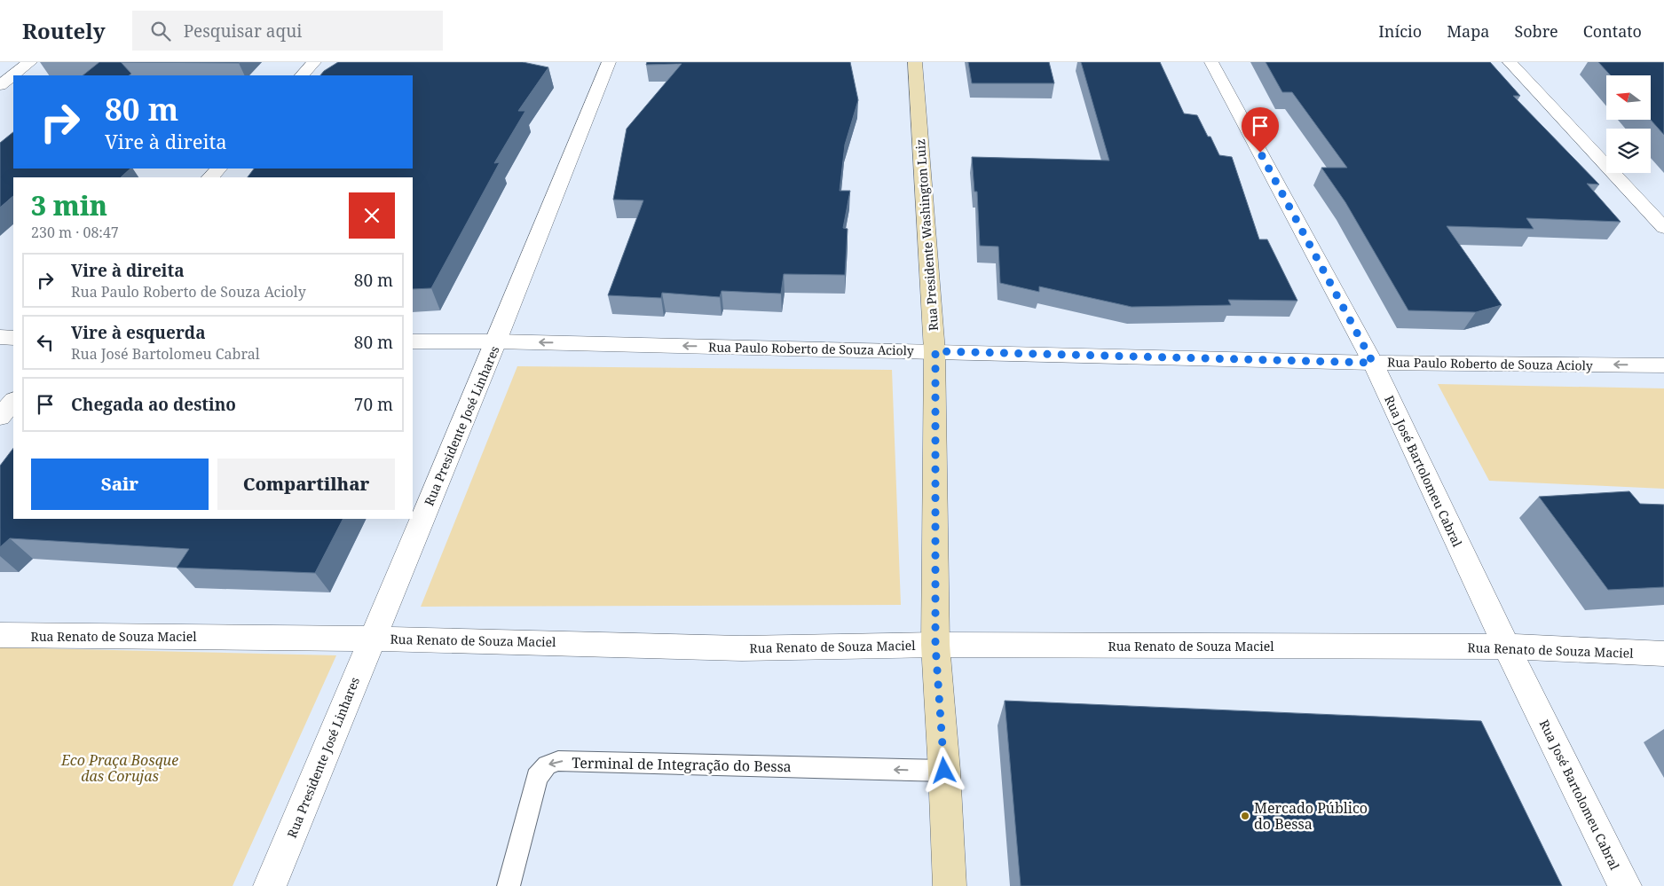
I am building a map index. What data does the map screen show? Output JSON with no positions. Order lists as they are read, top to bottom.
{
  "streets": {
    "main road": ["Rua Presidente Washington Luiz"],
    "street": [
      "Rua Paulo Roberto de Souza Acioly",
      "Rua Presidente José Linhares",
      "Rua José Bartolomeu Cabral",
      "Rua Renato de Souza Maciel"
    ],
    "lane": ["Terminal de Integração do Bessa"]
  },
  "crossings": [
    ["Rua Presidente Washington Luiz", "Rua Paulo Roberto de Souza Acioly"],
    ["Rua Presidente Washington Luiz", "Rua Renato de Souza Maciel"],
    ["Rua Presidente Washington Luiz", "Terminal de Integração do Bessa"],
    ["Rua Paulo Roberto de Souza Acioly", "Rua Presidente José Linhares"],
    ["Rua Paulo Roberto de Souza Acioly", "Rua José Bartolomeu Cabral"],
    ["Rua Presidente José Linhares", "Rua Renato de Souza Maciel"],
    ["Rua José Bartolomeu Cabral", "Rua Renato de Souza Maciel"]
  ],
  "one_way": ["Rua Paulo Roberto de Souza Acioly", "Terminal de Integração do Bessa"],
  "parks": ["Eco Praça Bosque das Corujas"],
  "places": ["Mercado Público do Bessa"],
  "north": "left",
  "page": {
    "header": "Routely",
    "search": "Pesquisar aqui",
    "nav": [
      "Início",
      "Mapa",
      "Sobre",
      "Contato"
    ],
    "turn": ["80 m", "Vire à direita"],
    "heading": ["3 min", "230 m · 08:47"],
    "list": [
      {
        "name": "Vire à direita",
        "note": "Rua Paulo Roberto de Souza Acioly",
        "value": "80 m"
      },
      {
        "name": "Vire à esquerda",
        "note": "Rua José Bartolomeu Cabral",
        "value": "80 m"
      },
      {
        "name": "Chegada ao destino",
        "value": "70 m"
      }
    ],
    "buttons": ["Sair", "Compartilhar"]
  }
}
